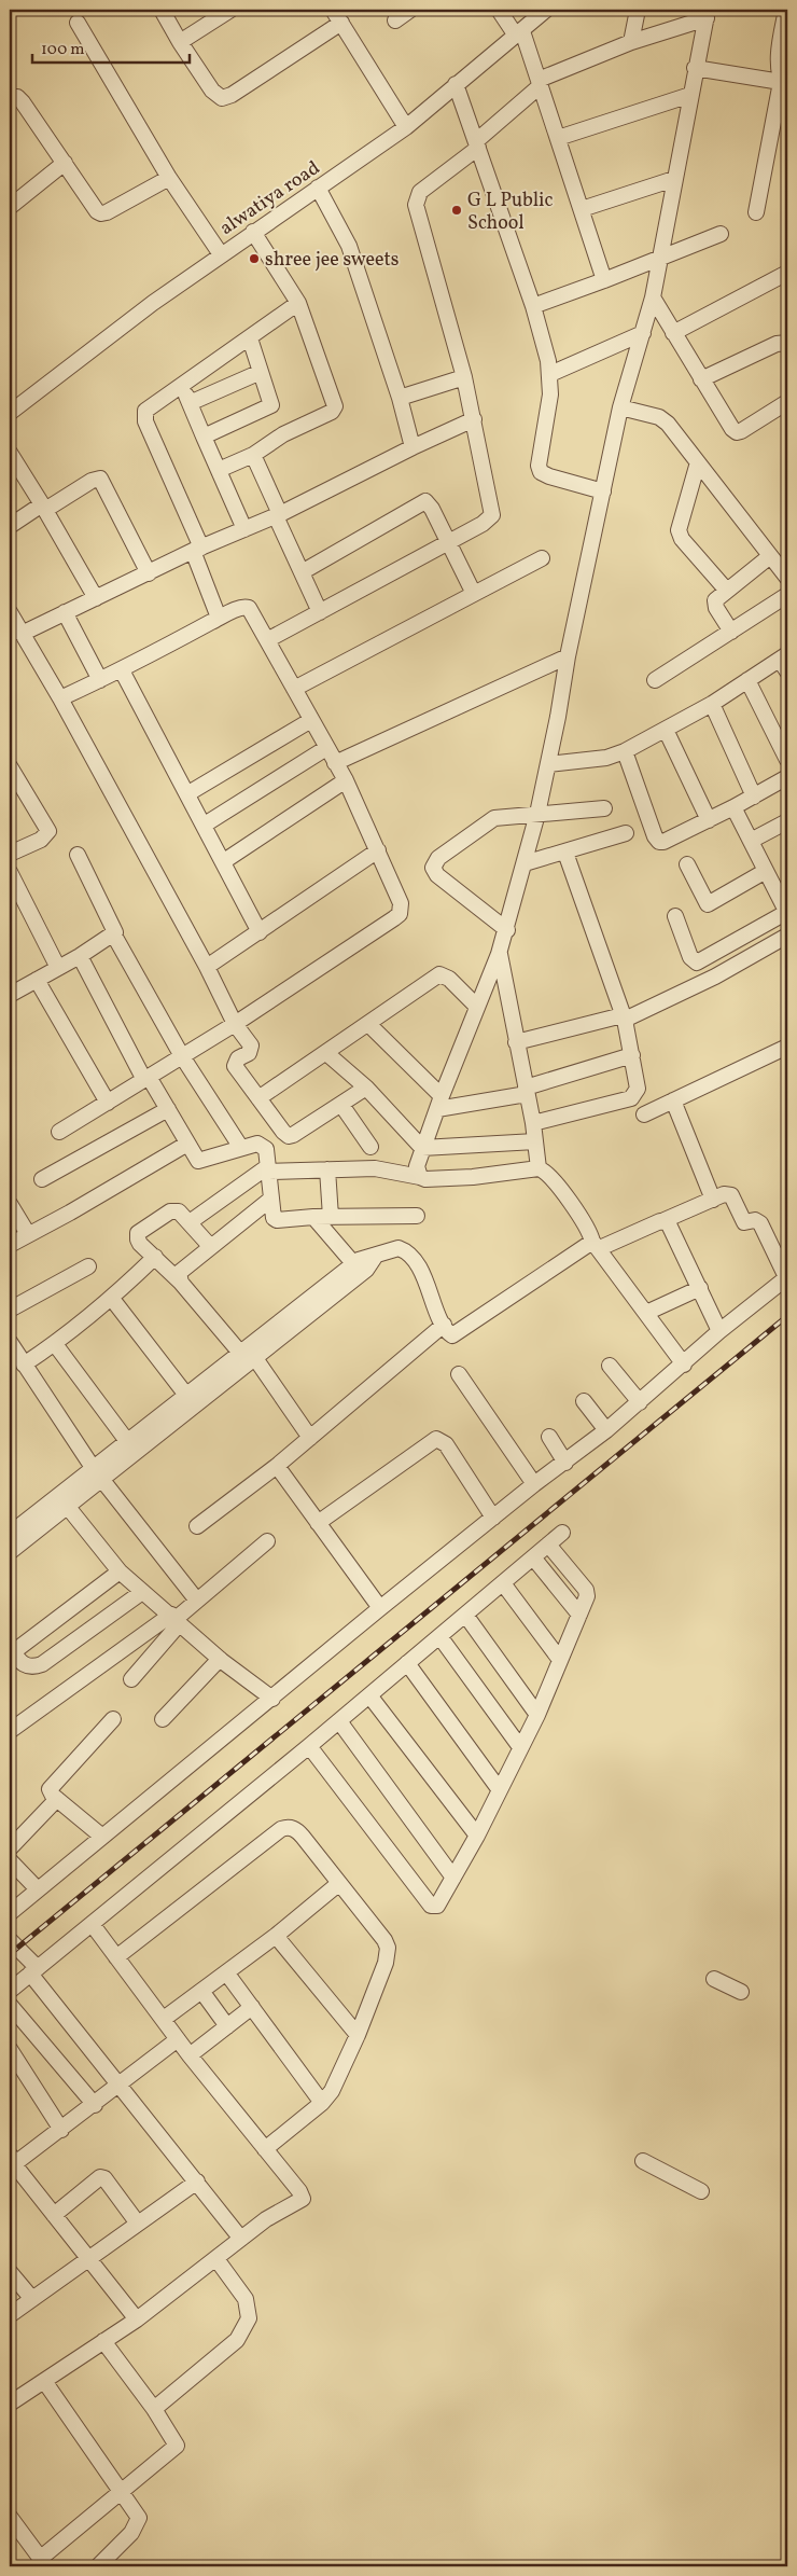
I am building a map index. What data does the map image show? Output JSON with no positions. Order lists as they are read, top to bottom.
{
  "streets": {
    "street": ["alwatiya road"]
  },
  "places": ["G L Public School", "shree jee sweets"],
  "scale_bar": "100 m"
}
